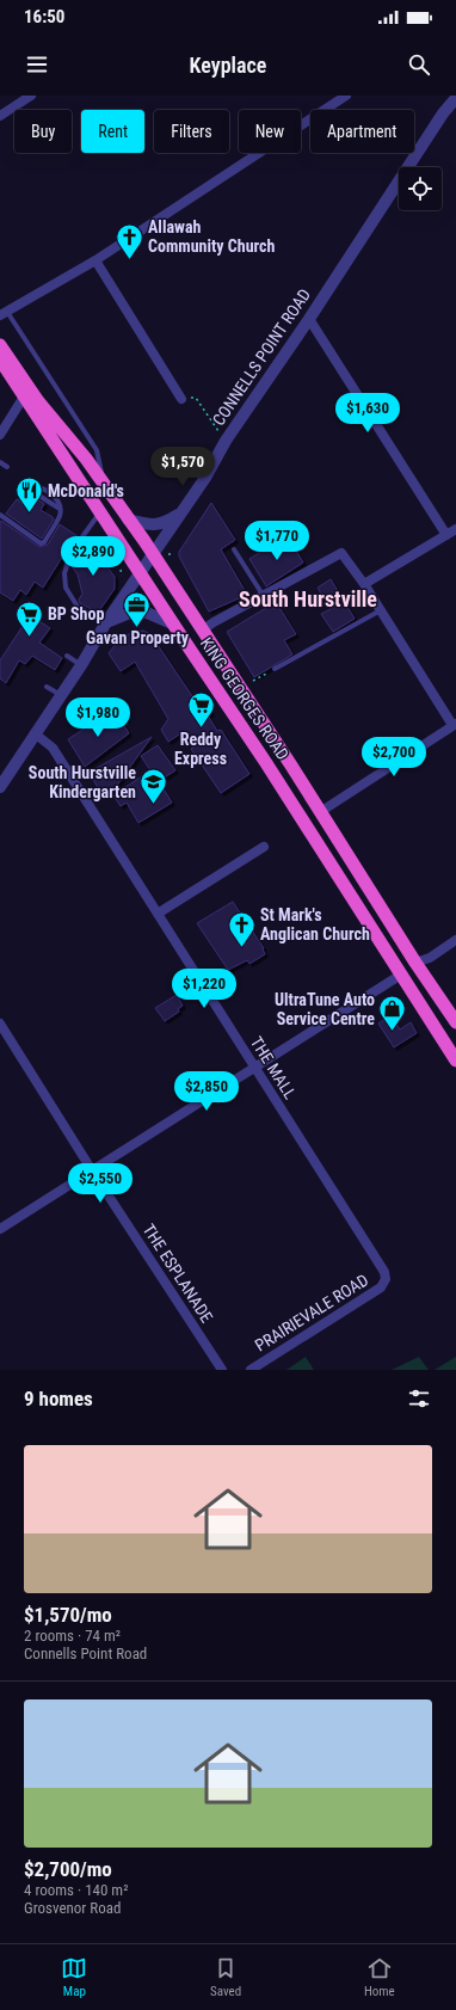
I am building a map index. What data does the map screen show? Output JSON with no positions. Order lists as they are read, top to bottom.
{
  "streets": {
    "highway": ["KING GEORGES ROAD"],
    "street": [
      "CONNELLS POINT ROAD",
      "THE MALL",
      "THE ESPLANADE",
      "PRAIRIEVALE ROAD"
    ]
  },
  "crossings": [
    ["CONNELLS POINT ROAD", "KING GEORGES ROAD"],
    ["CONNELLS POINT ROAD", "THE MALL"],
    ["THE MALL", "PRAIRIEVALE ROAD"]
  ],
  "districts": ["South Hurstville"],
  "places": {
    "church": ["Allawah Community Church", "St Mark's Anglican Church"],
    "restaurant": ["McDonald's"],
    "office": ["Gavan Property"],
    "supermarket": ["BP Shop", "Reddy Express"],
    "school or university": ["South Hurstville Kindergarten"],
    "shop": ["UltraTune Auto Service Centre"]
  },
  "page": {
    "status": "16:50",
    "header": "Keyplace",
    "chip": [
      "Buy",
      "Rent",
      "Filters",
      "New",
      "Apartment"
    ],
    "price": [
      "$1,630",
      "$1,570",
      "$1,770",
      "$2,890",
      "$1,980",
      "$2,700",
      "$1,220",
      "$2,850",
      "$2,550"
    ],
    "heading": "9 homes",
    "list": [
      {
        "name": "$1,570/mo",
        "note": "2 rooms · 74 m² · Connells Point Road"
      },
      {
        "name": "$2,700/mo",
        "note": "4 rooms · 140 m² · Grosvenor Road"
      }
    ],
    "tabs": ["Map", "Saved", "Home"]
  }
}
